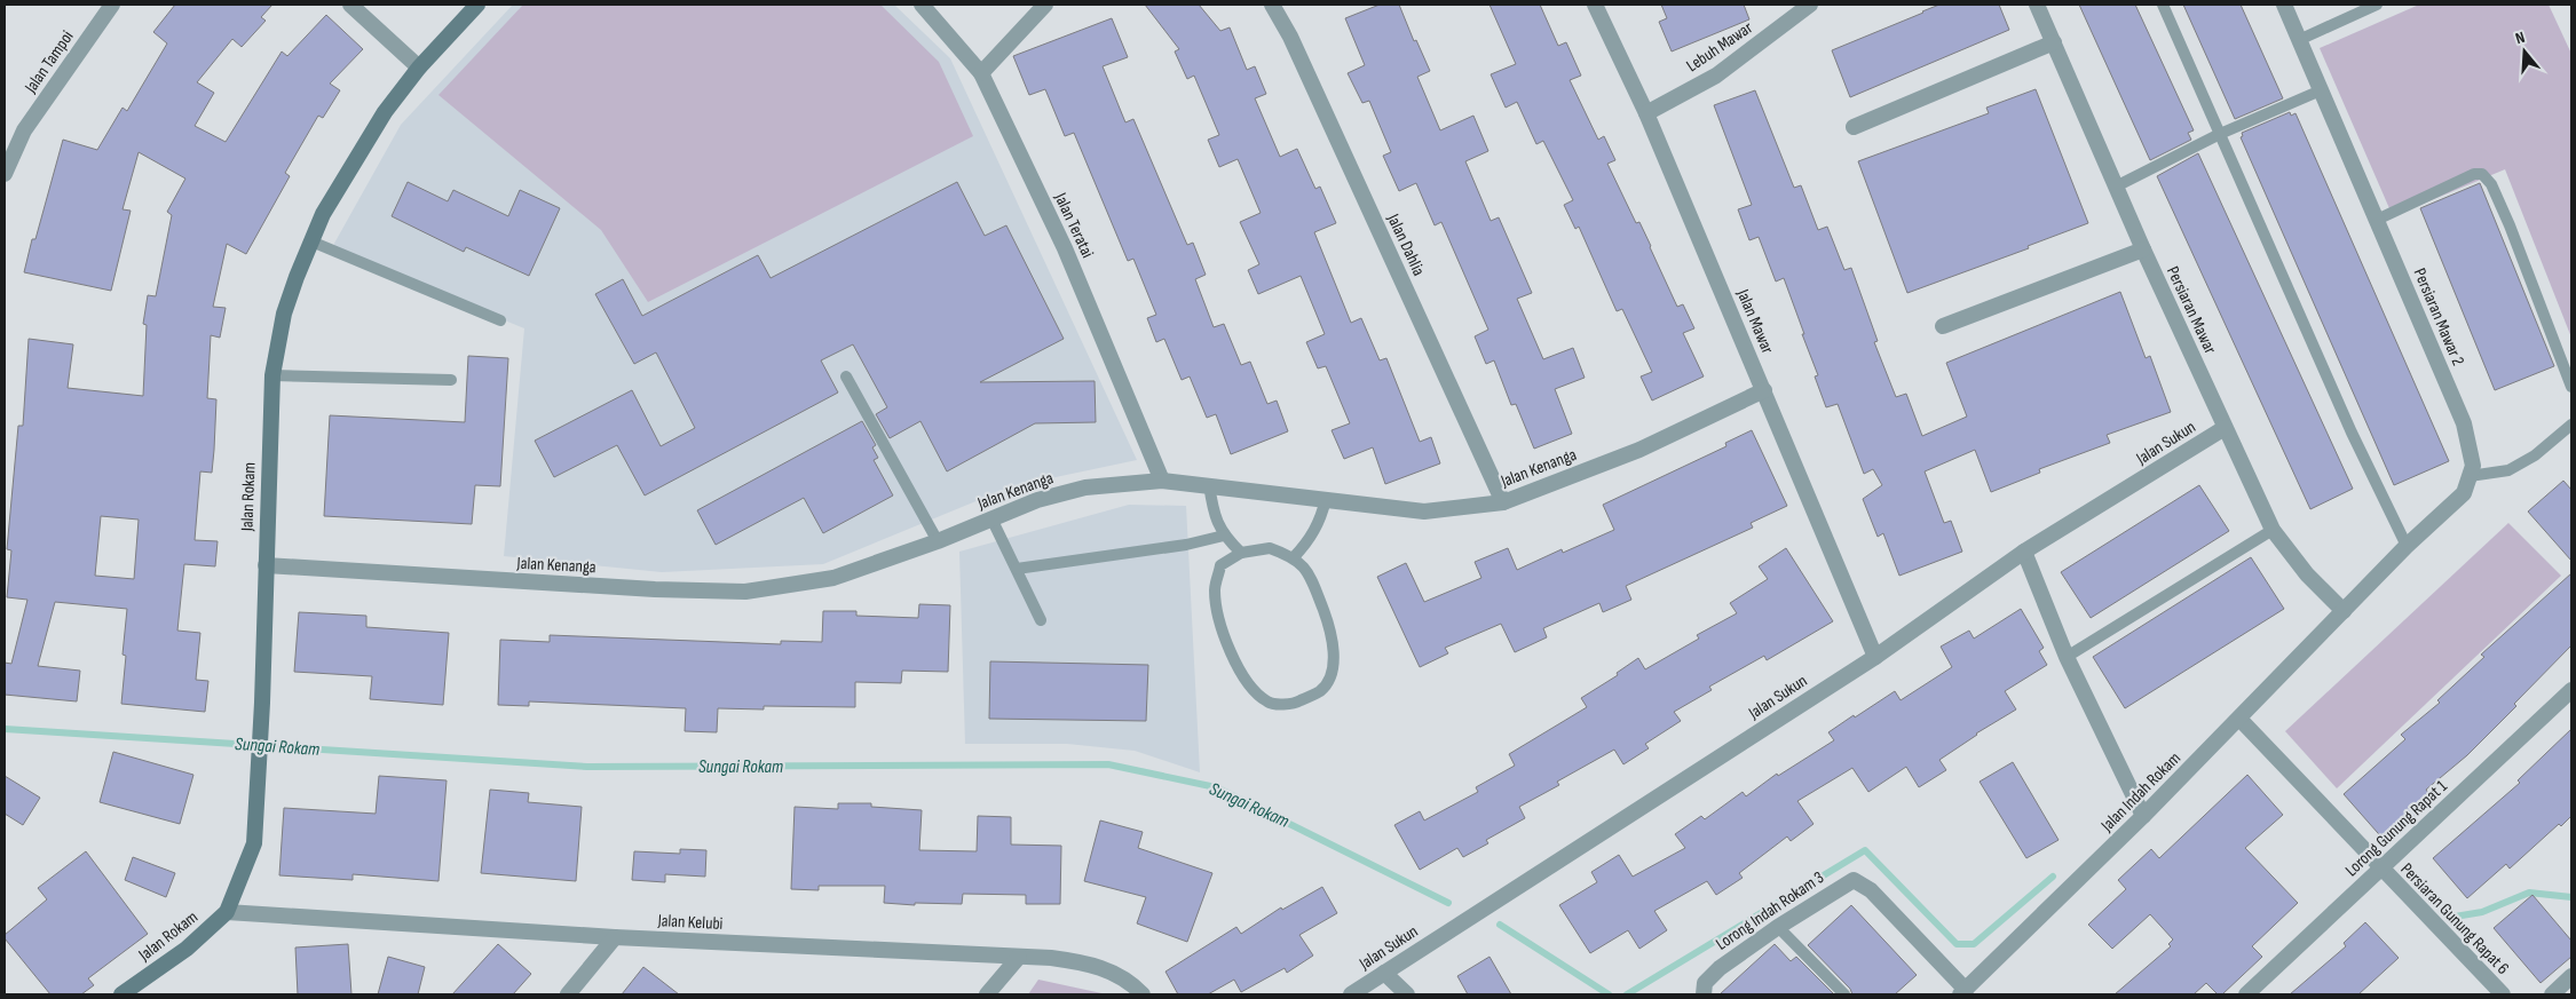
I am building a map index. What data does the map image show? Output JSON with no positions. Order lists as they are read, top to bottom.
{
  "streets": {
    "main road": ["Jalan Rokam"],
    "street": [
      "Lebuh Mawar",
      "Jalan Tampoi",
      "Jalan Teratai",
      "Jalan Dahlia",
      "Persiaran Mawar",
      "Persiaran Mawar 2",
      "Jalan Mawar",
      "Jalan Sukun",
      "Jalan Kenanga",
      "Jalan Indah Rokam",
      "Lorong Gunung Rapat 1",
      "Lorong Indah Rokam 3",
      "Persiaran Gunung Rapat 6",
      "Jalan Kelubi"
    ]
  },
  "crossings": [
    ["Lebuh Mawar", "Jalan Mawar"],
    ["Jalan Teratai", "Jalan Kenanga"],
    ["Jalan Dahlia", "Jalan Kenanga"],
    ["Persiaran Mawar", "Persiaran Mawar 2"],
    ["Persiaran Mawar", "Jalan Sukun"],
    ["Persiaran Mawar", "Jalan Indah Rokam"],
    ["Persiaran Mawar 2", "Jalan Indah Rokam"],
    ["Jalan Mawar", "Jalan Sukun"],
    ["Jalan Mawar", "Jalan Kenanga"],
    ["Jalan Kenanga", "Jalan Rokam"],
    ["Jalan Rokam", "Jalan Kelubi"],
    ["Jalan Indah Rokam", "Lorong Indah Rokam 3"],
    ["Jalan Indah Rokam", "Persiaran Gunung Rapat 6"],
    ["Lorong Gunung Rapat 1", "Persiaran Gunung Rapat 6"]
  ],
  "water": ["Sungai Rokam"],
  "north": "top"
}
